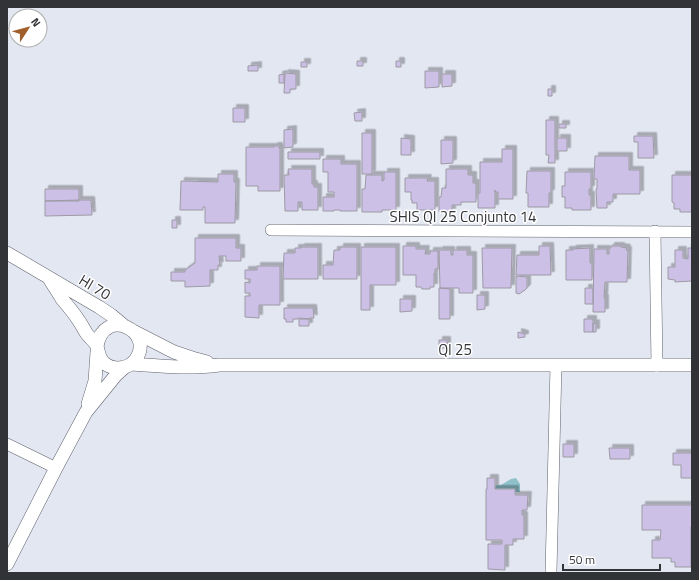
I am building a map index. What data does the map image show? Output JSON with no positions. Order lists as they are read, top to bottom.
{
  "streets": {
    "street": ["SHIS QI 25 Conjunto 14", "HI 70", "QI 25"]
  },
  "crossings": [
    ["HI 70", "QI 25"]
  ],
  "scale_bar": "50 m",
  "north": "top right"
}
